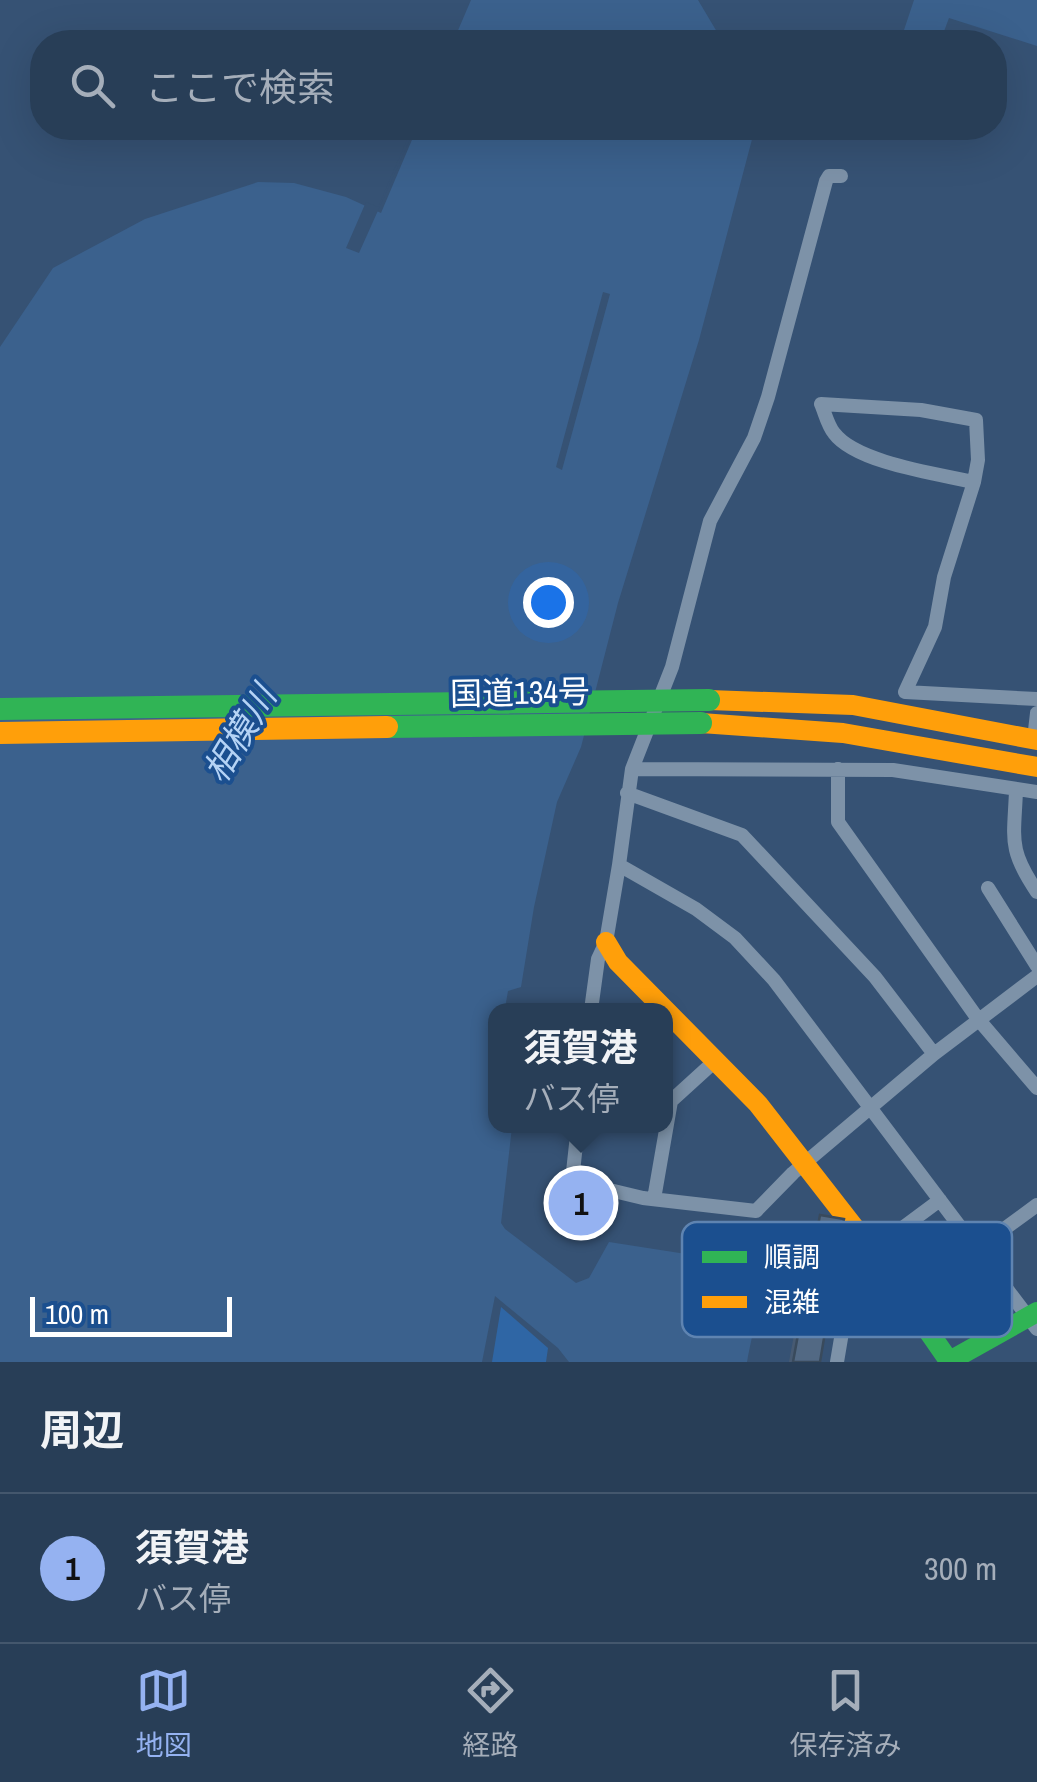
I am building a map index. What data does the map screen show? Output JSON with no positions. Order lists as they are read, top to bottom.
{
  "streets": {
    "main road": ["国道134号"]
  },
  "water": ["相模川"],
  "legend": ["順調", "混雑"],
  "scale_bar": "100 m",
  "page": {
    "search": "ここで検索",
    "popup": ["須賀港", "バス停"],
    "pins": "1",
    "scale": "100 m",
    "heading": "周辺",
    "list": [
      {
        "mark": "1",
        "name": "須賀港",
        "note": "バス停",
        "value": "300 m"
      }
    ],
    "nav": ["地図", "経路", "保存済み"]
  }
}
